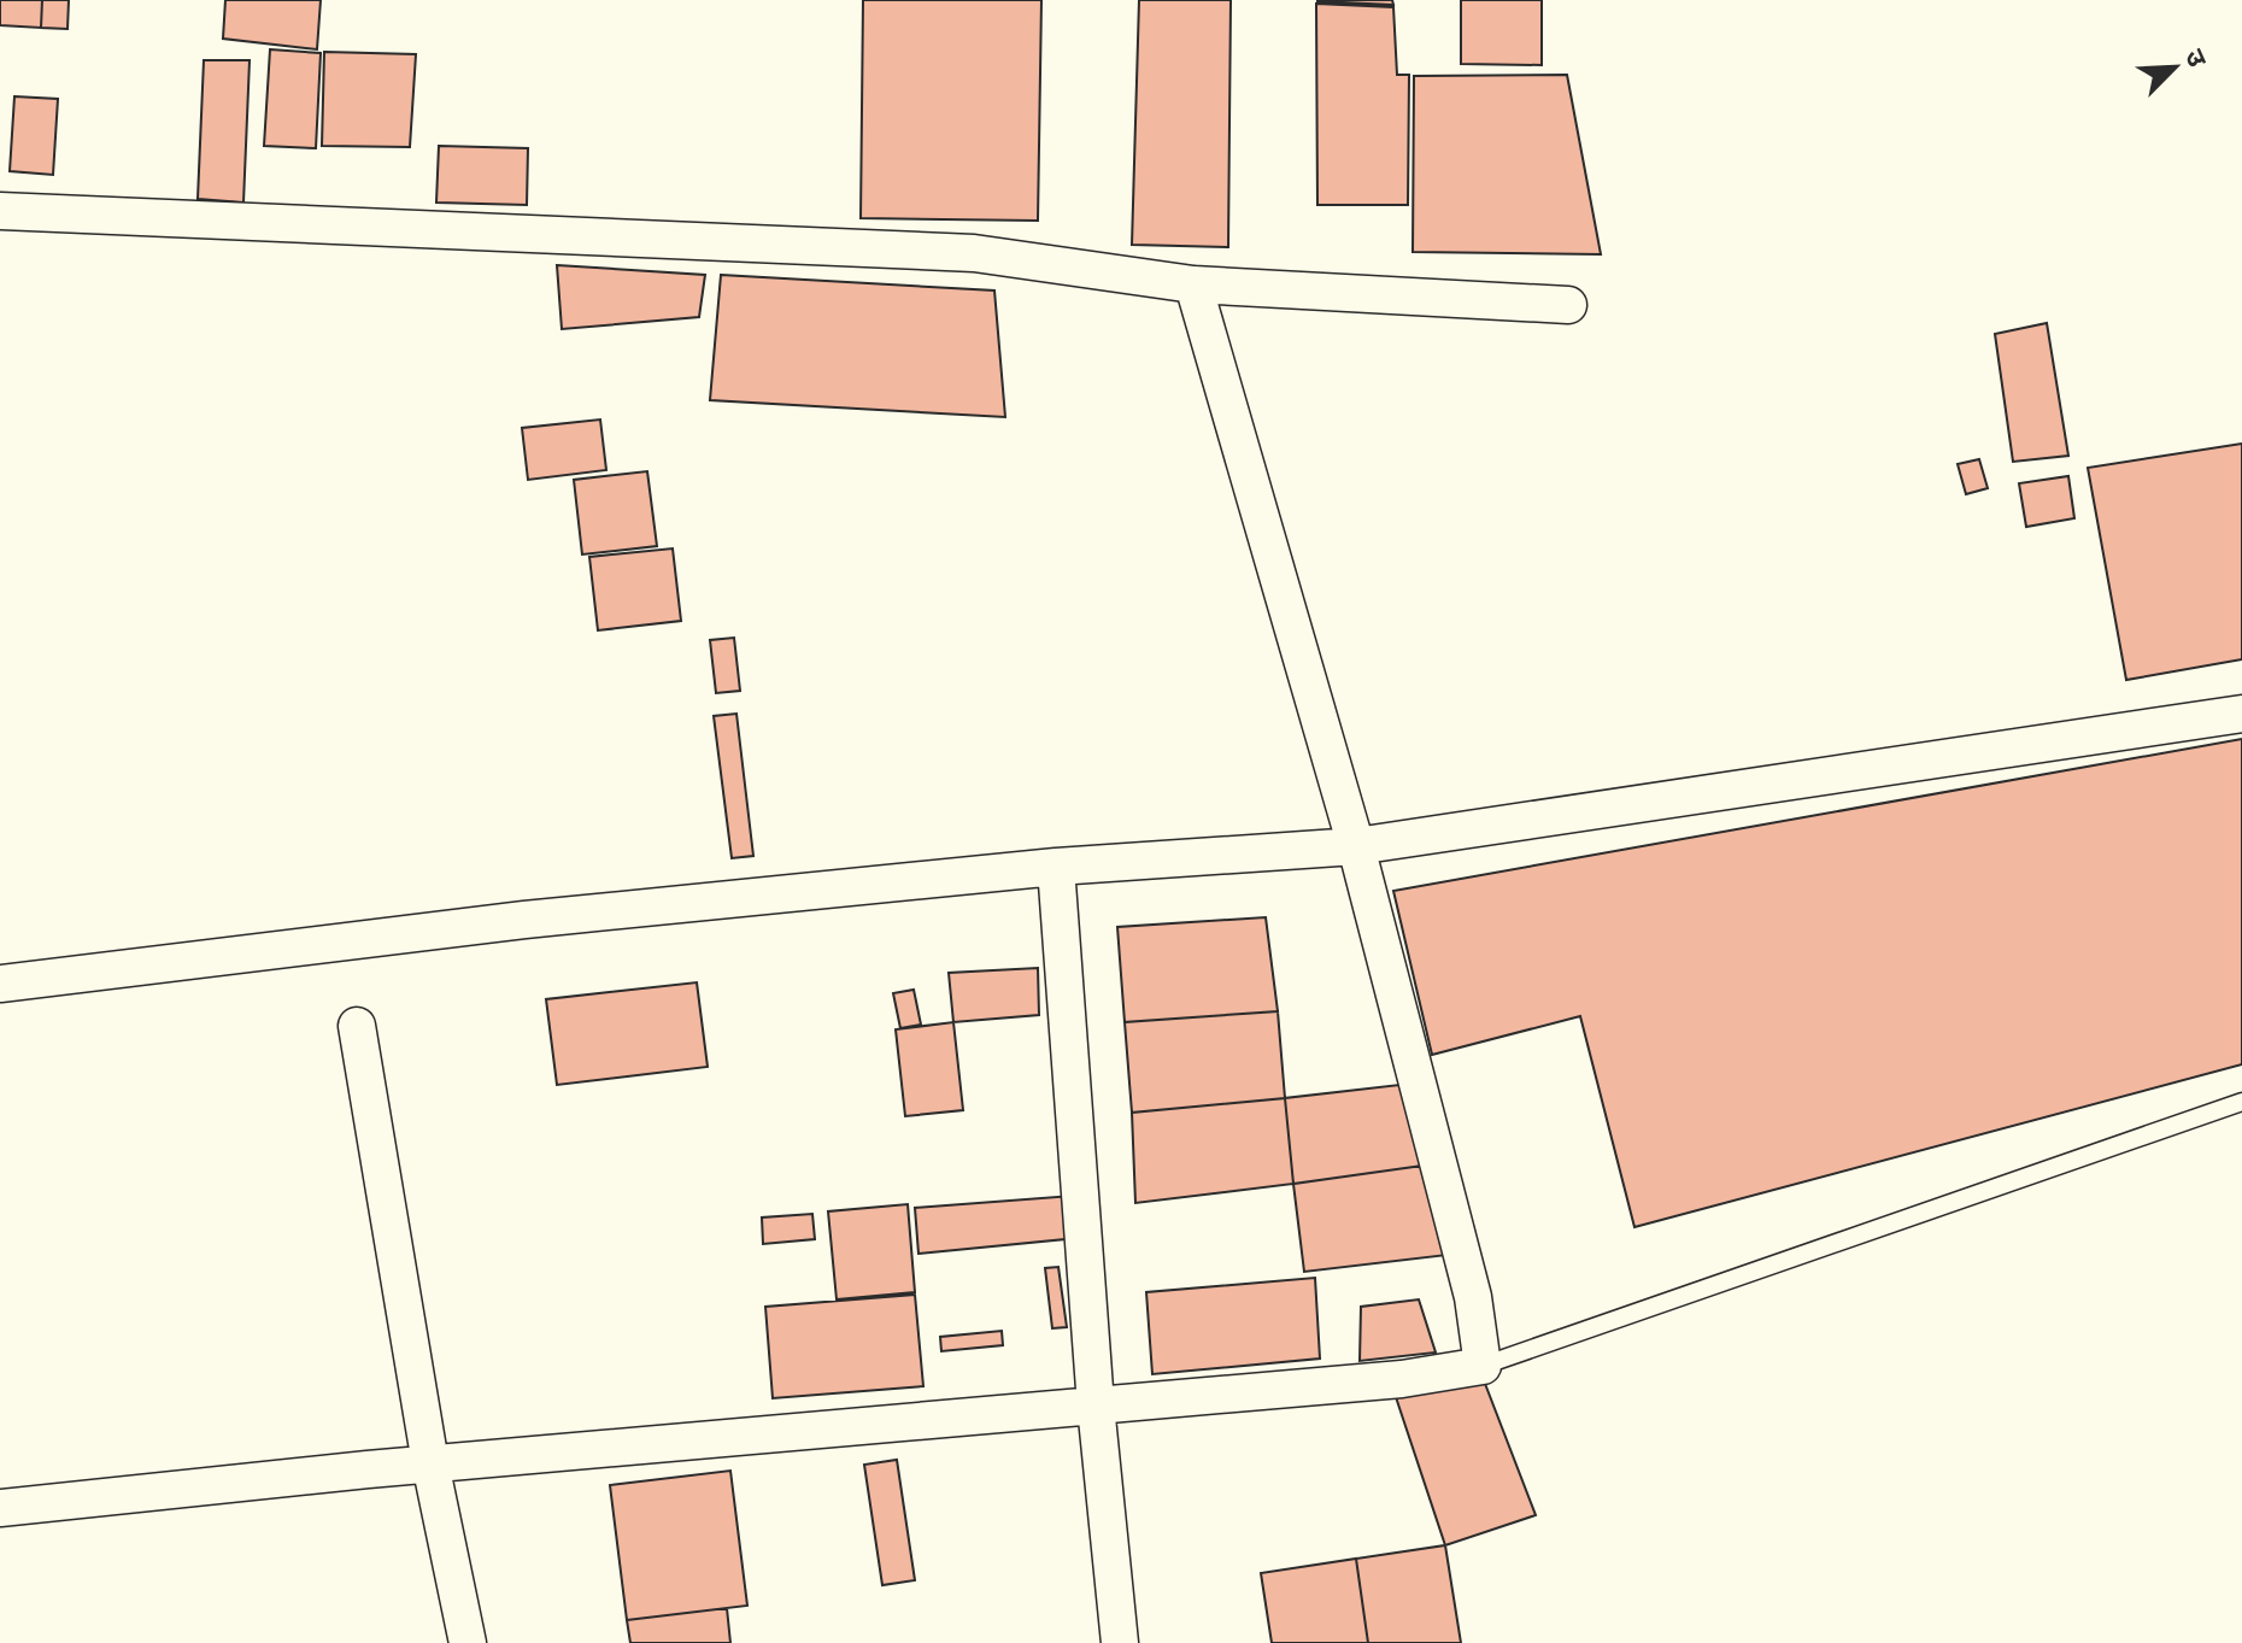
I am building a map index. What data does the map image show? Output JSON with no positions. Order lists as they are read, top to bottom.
{
  "north": "top right"
}
